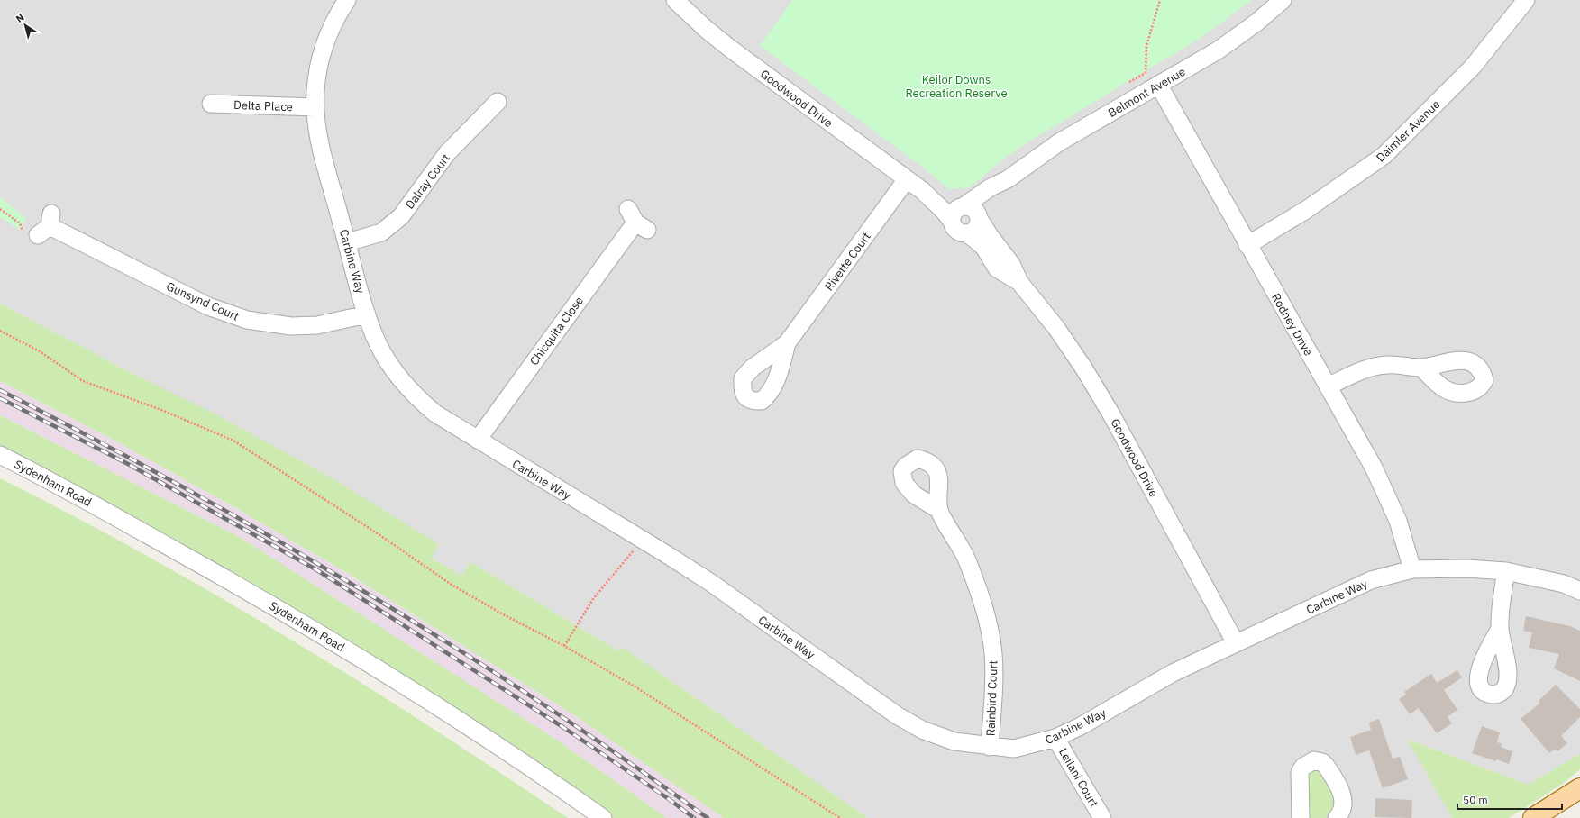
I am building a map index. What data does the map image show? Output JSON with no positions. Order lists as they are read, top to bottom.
{
  "streets": {
    "street": [
      "Belmont Avenue",
      "Goodwood Drive",
      "Delta Place",
      "Daimler Avenue",
      "Dalray Court",
      "Carbine Way",
      "Rivette Court",
      "Gunsynd Court",
      "Rodney Drive",
      "Chicquita Close",
      "Sydenham Road",
      "Rainbird Court",
      "Leilani Court"
    ]
  },
  "crossings": [
    ["Belmont Avenue", "Goodwood Drive"],
    ["Belmont Avenue", "Rodney Drive"],
    ["Goodwood Drive", "Carbine Way"],
    ["Goodwood Drive", "Rivette Court"],
    ["Delta Place", "Carbine Way"],
    ["Daimler Avenue", "Rodney Drive"],
    ["Dalray Court", "Carbine Way"],
    ["Carbine Way", "Gunsynd Court"],
    ["Carbine Way", "Rodney Drive"],
    ["Carbine Way", "Chicquita Close"],
    ["Carbine Way", "Rainbird Court"],
    ["Carbine Way", "Leilani Court"]
  ],
  "parks": ["Keilor Downs Recreation Reserve"],
  "scale_bar": "50 m",
  "north": "top left"
}
